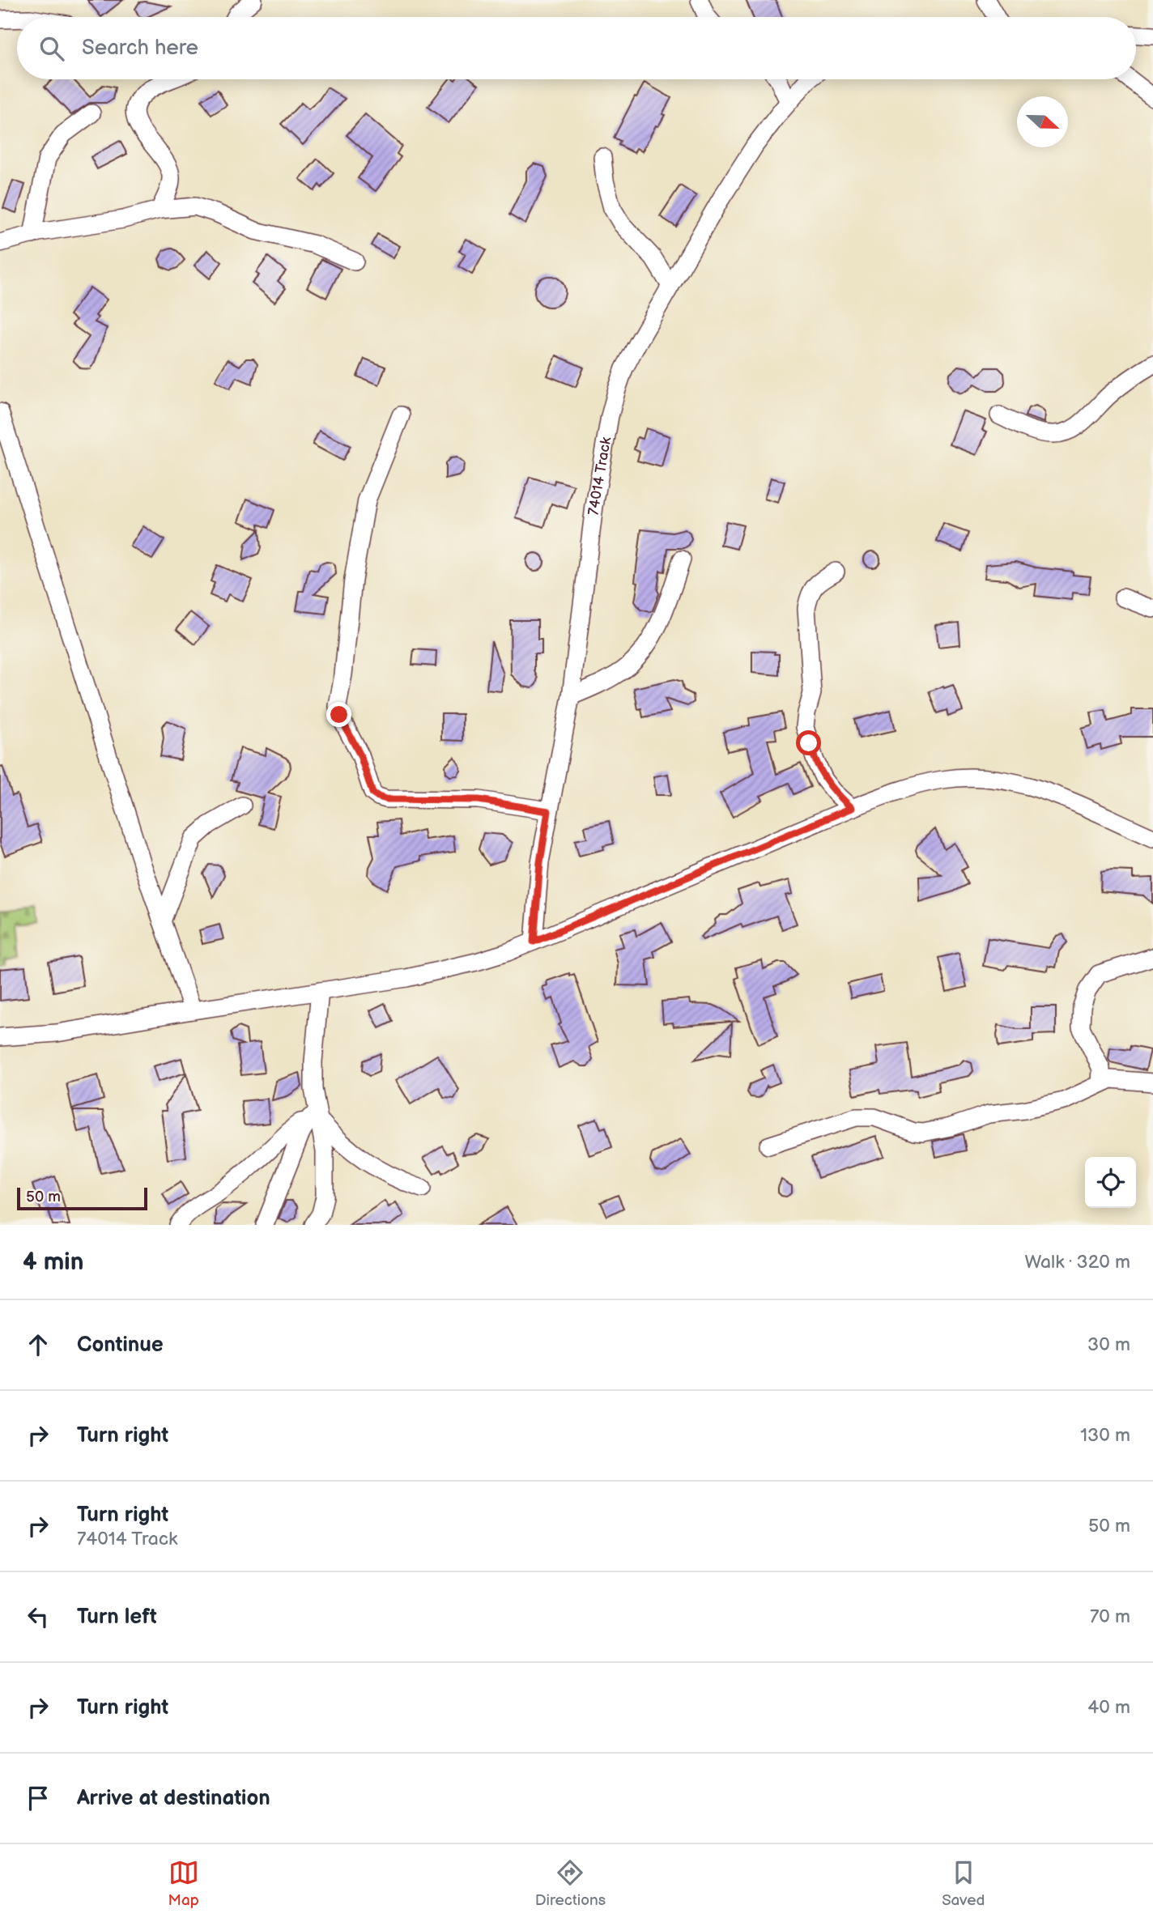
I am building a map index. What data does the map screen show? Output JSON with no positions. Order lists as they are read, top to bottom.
{
  "streets": {
    "street": ["74014 Track"]
  },
  "scale_bar": "50 m",
  "north": "right",
  "page": {
    "search": "Search here",
    "scale": "50 m",
    "heading": ["4 min", "Walk · 320 m"],
    "list": [
      ["Continue", "30 m"],
      ["Turn right", "130 m"],
      ["Turn right", "74014 Track", "50 m"],
      ["Turn left", "70 m"],
      ["Turn right", "40 m"],
      "Arrive at destination"
    ],
    "nav": ["Map", "Directions", "Saved"]
  }
}
